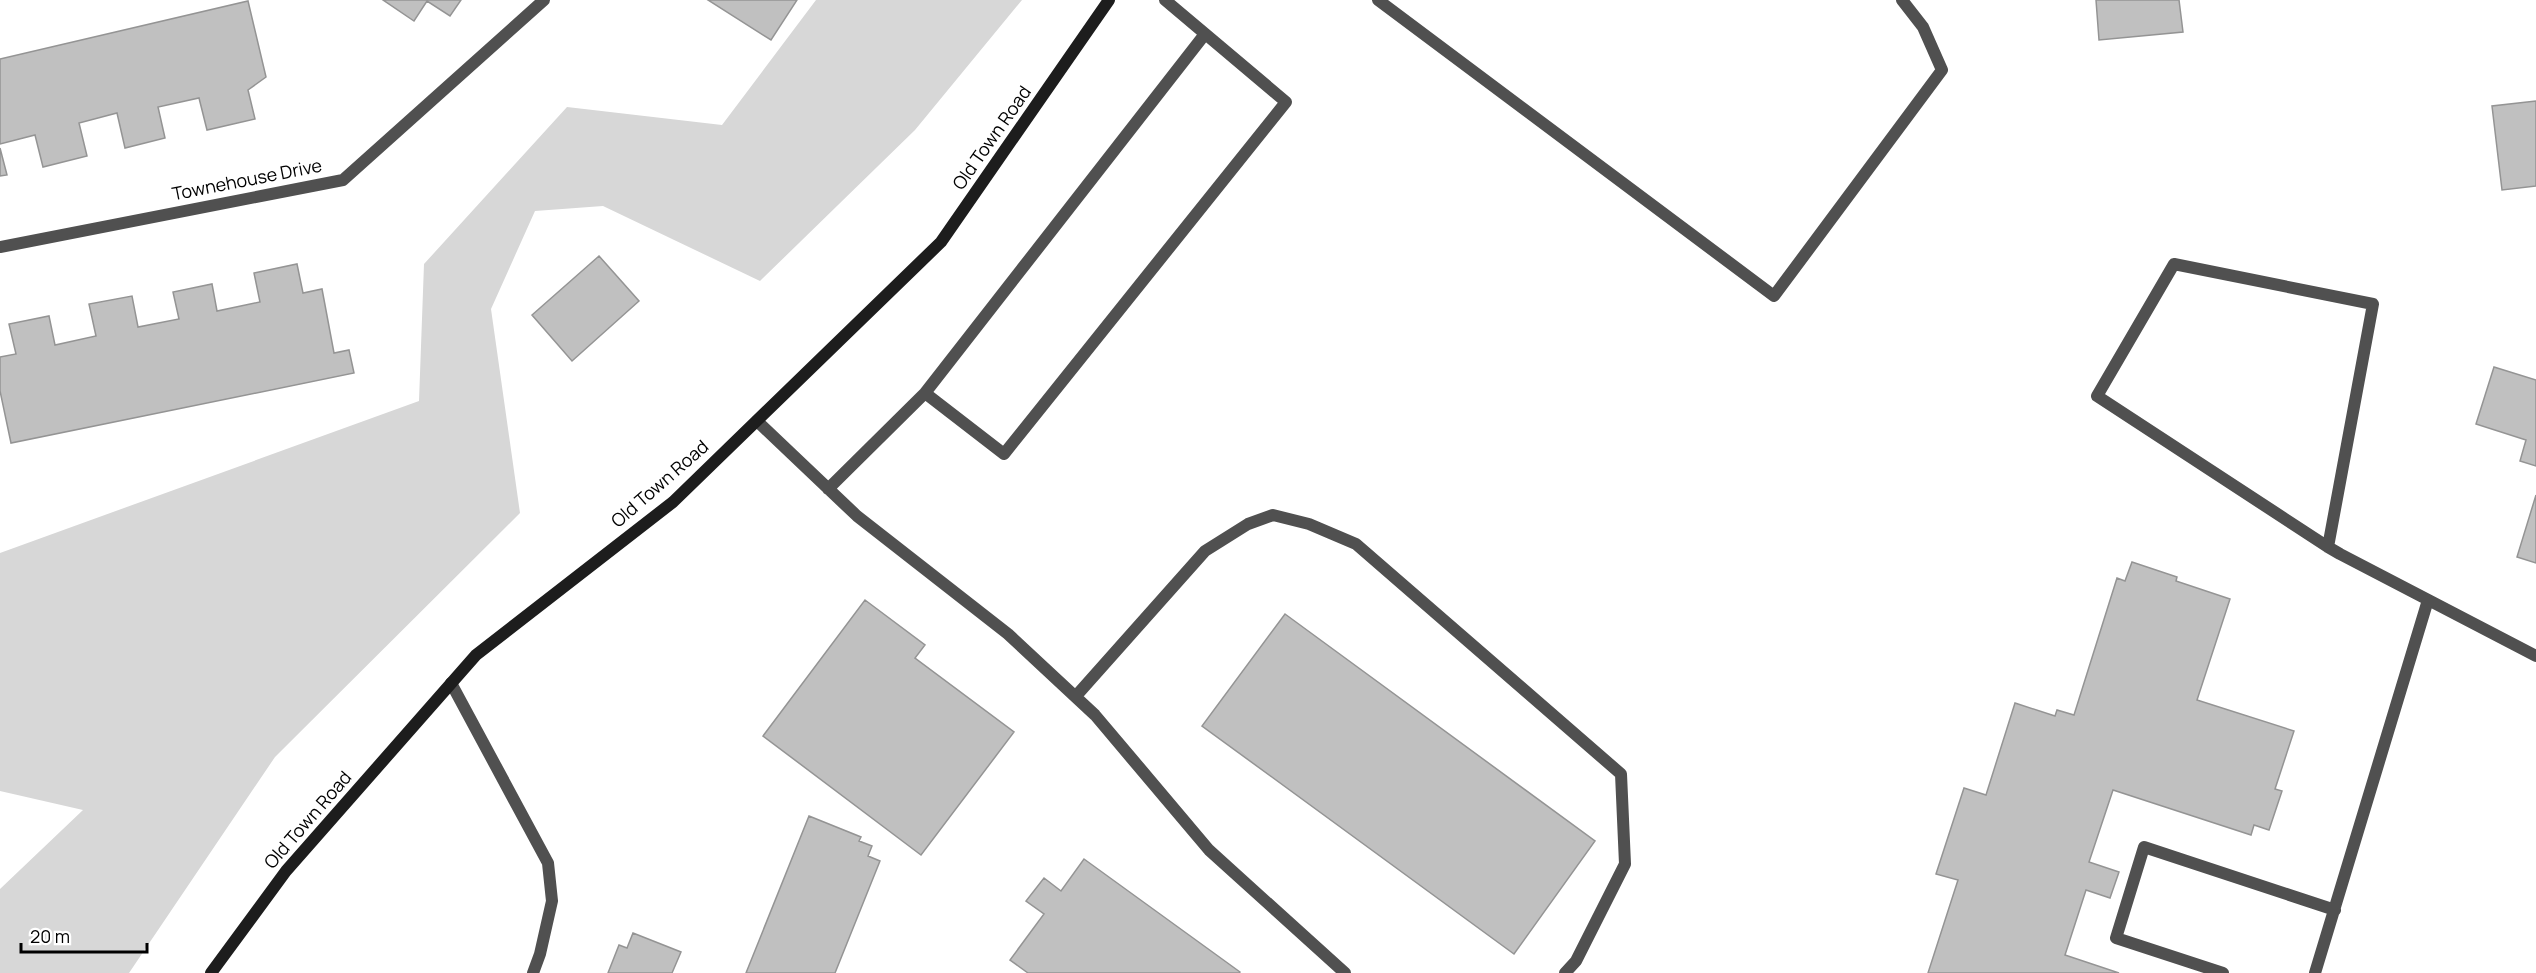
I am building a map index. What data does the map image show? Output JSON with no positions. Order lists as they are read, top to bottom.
{
  "streets": {
    "main road": ["Old Town Road"],
    "street": ["Townehouse Drive"]
  },
  "scale_bar": "20 m"
}
